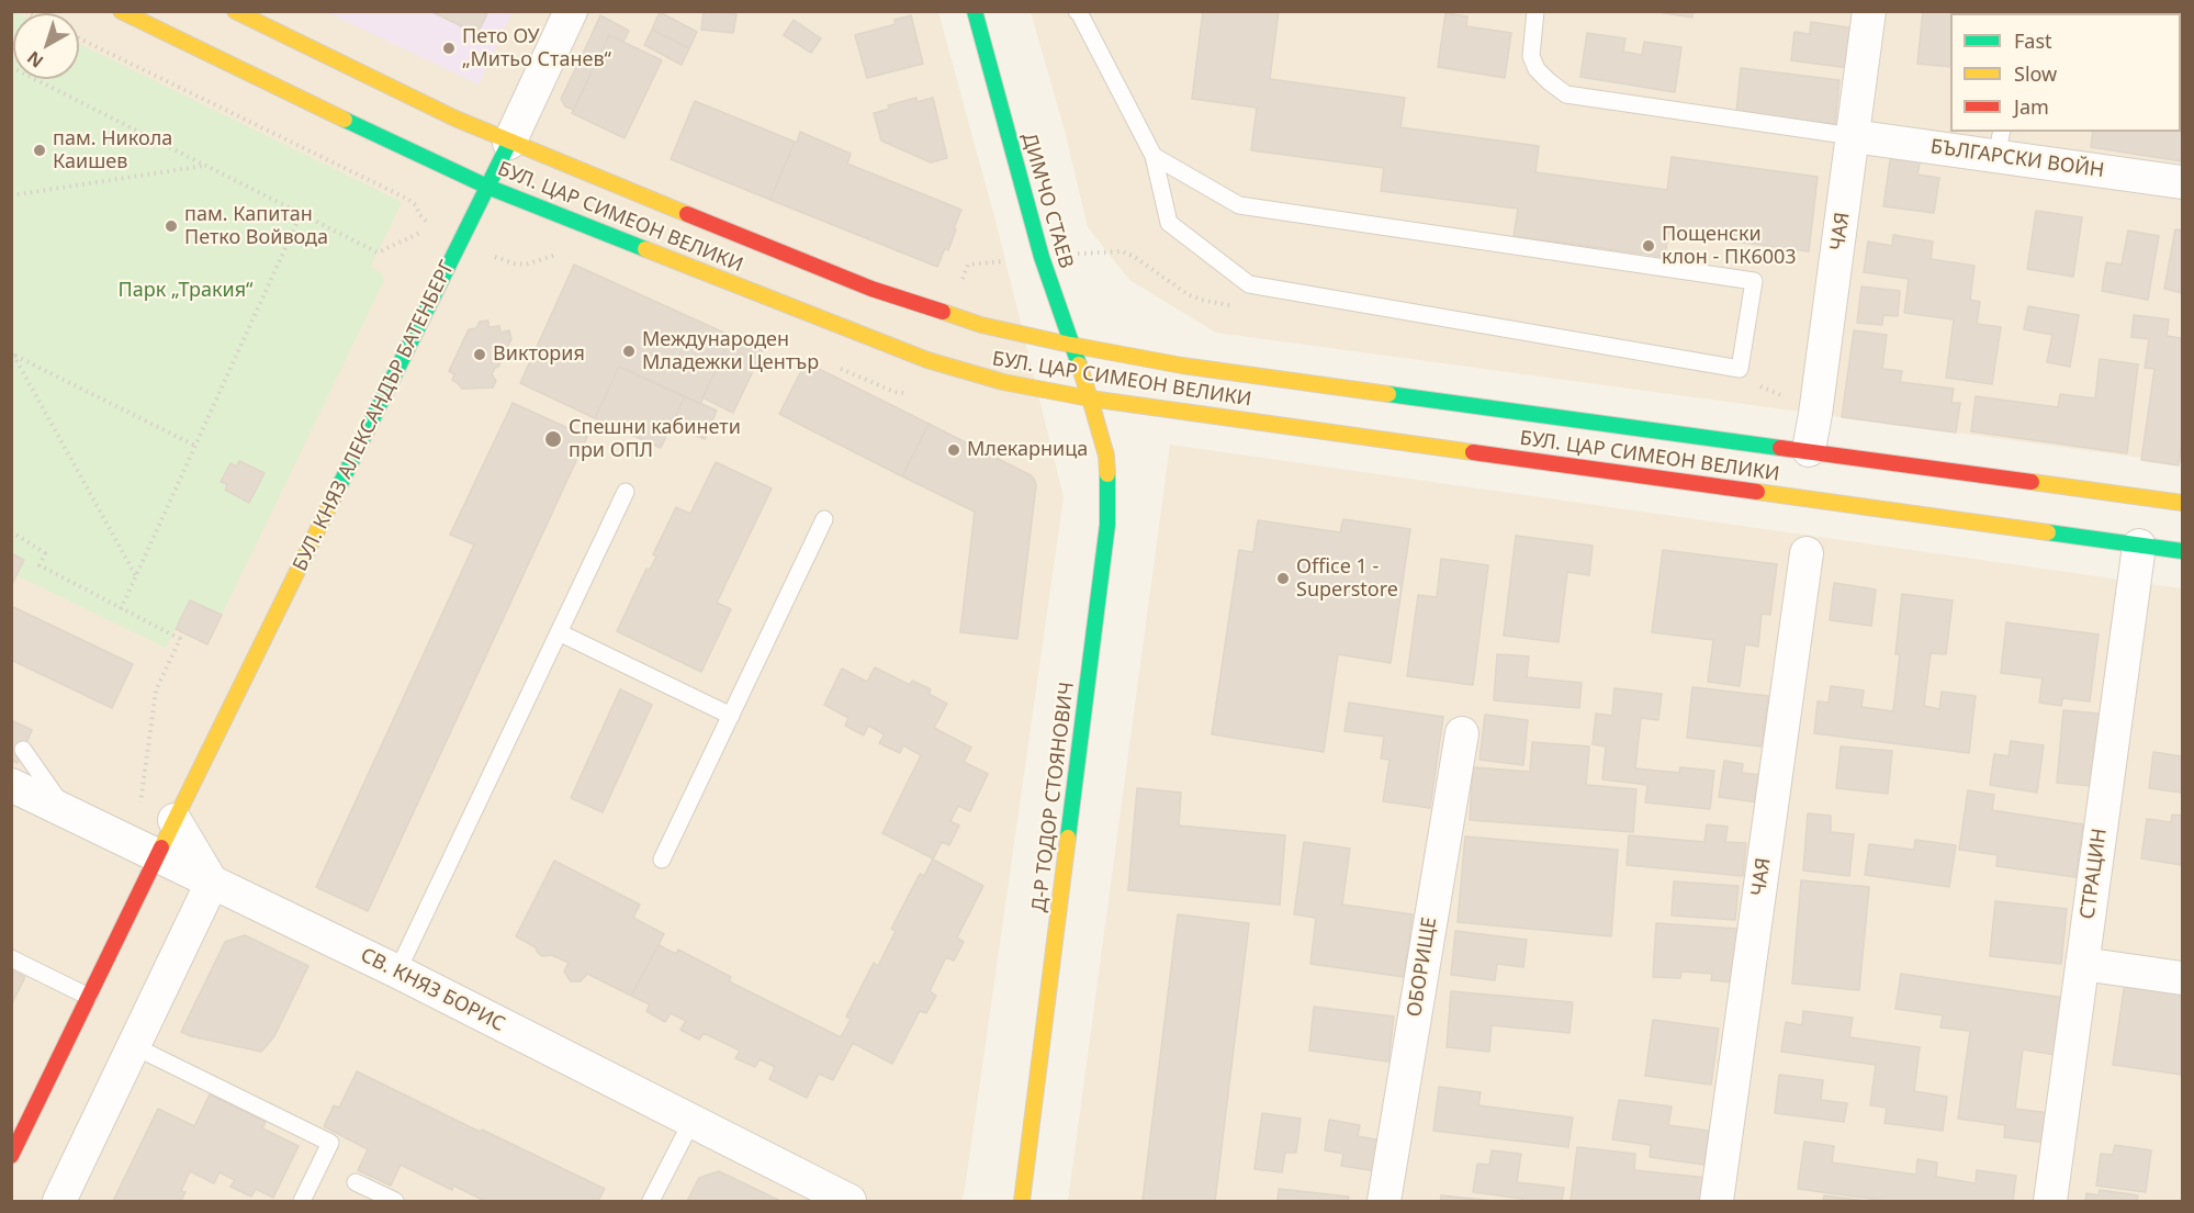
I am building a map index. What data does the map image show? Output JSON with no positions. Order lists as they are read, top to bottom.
{
  "streets": {
    "street": [
      "БЪЛГАРСКИ ВОЙН",
      "ДИМЧО СТАЕВ",
      "БУЛ. ЦАР СИМЕОН ВЕЛИКИ",
      "ЧАЯ",
      "БУЛ. КНЯЗ АЛЕКСАНДЪР БАТЕНБЕРГ",
      "Д-Р ТОДОР СТОЯНОВИЧ",
      "СТРАЦИН",
      "ОБОРИЩЕ",
      "СВ. КНЯЗ БОРИС"
    ]
  },
  "crossings": [
    ["БЪЛГАРСКИ ВОЙН", "ЧАЯ"],
    ["ДИМЧО СТАЕВ", "БУЛ. ЦАР СИМЕОН ВЕЛИКИ"],
    ["ДИМЧО СТАЕВ", "Д-Р ТОДОР СТОЯНОВИЧ"],
    ["БУЛ. ЦАР СИМЕОН ВЕЛИКИ", "ЧАЯ"],
    ["БУЛ. ЦАР СИМЕОН ВЕЛИКИ", "БУЛ. КНЯЗ АЛЕКСАНДЪР БАТЕНБЕРГ"],
    ["БУЛ. ЦАР СИМЕОН ВЕЛИКИ", "Д-Р ТОДОР СТОЯНОВИЧ"],
    ["БУЛ. ЦАР СИМЕОН ВЕЛИКИ", "СТРАЦИН"],
    ["БУЛ. КНЯЗ АЛЕКСАНДЪР БАТЕНБЕРГ", "СВ. КНЯЗ БОРИС"]
  ],
  "parks": ["Парк „Тракия“"],
  "places": [
    "Пето ОУ „Митьо Станев“",
    "пам. Никола Каишев",
    "пам. Капитан Петко Войвода",
    "Пощенски клон - ПК6003",
    "Международен Младежки Център",
    "Виктория",
    "Спешни кабинети при ОПЛ",
    "Млекарница",
    "Office 1 - Superstore"
  ],
  "legend": ["Fast", "Slow", "Jam"],
  "north": "bottom left"
}
